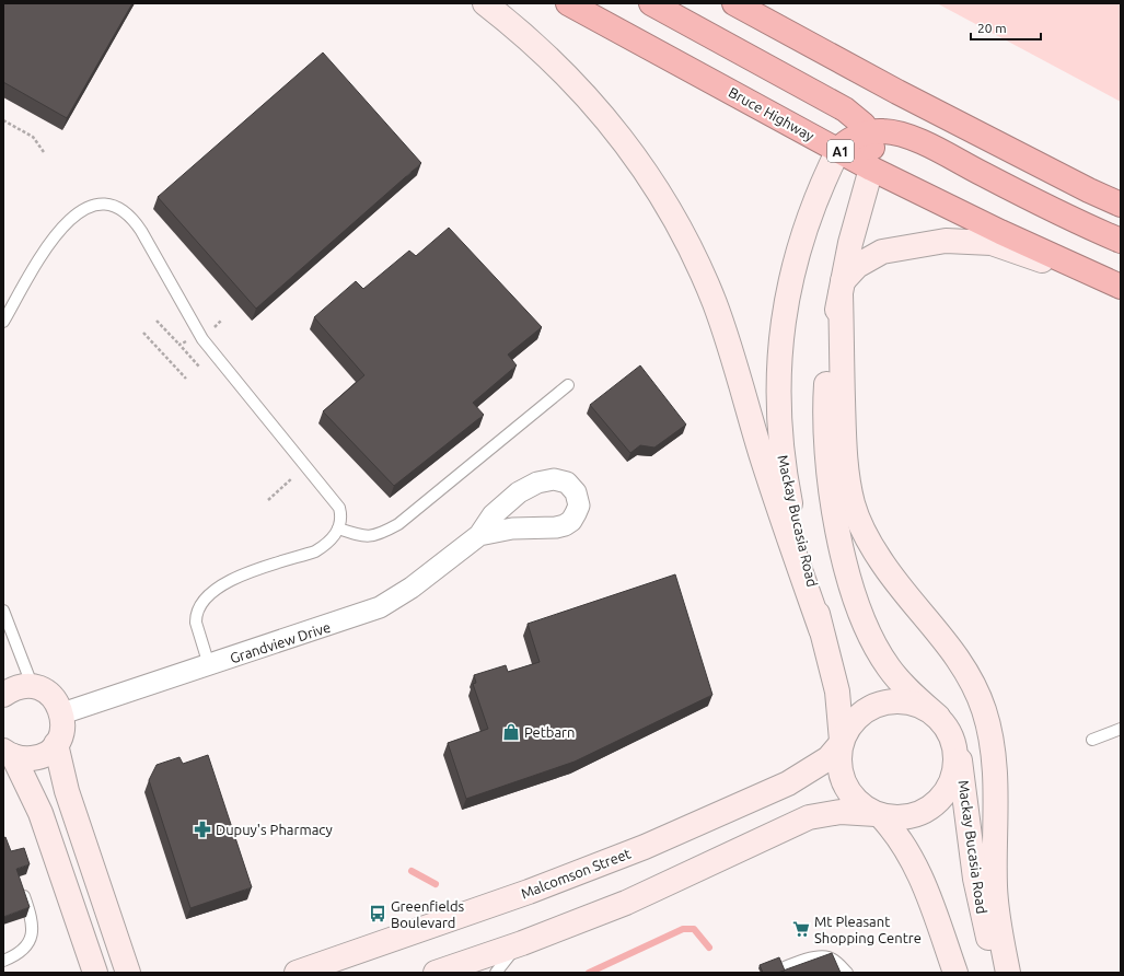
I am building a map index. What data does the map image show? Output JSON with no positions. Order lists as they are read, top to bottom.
{
  "streets": {
    "highway": ["Bruce Highway", "A1"],
    "main road": ["Mackay Bucasia Road", "Malcomson Street"],
    "street": ["Grandview Drive"]
  },
  "crossings": [
    ["Bruce Highway", "Mackay Bucasia Road"],
    ["Mackay Bucasia Road", "Malcomson Street"]
  ],
  "places": {
    "shop": ["Petbarn"],
    "pharmacy": ["Dupuy's Pharmacy"],
    "bus stop": ["Greenfields Boulevard"],
    "supermarket": ["Mt Pleasant Shopping Centre"]
  },
  "scale_bar": "20 m"
}
